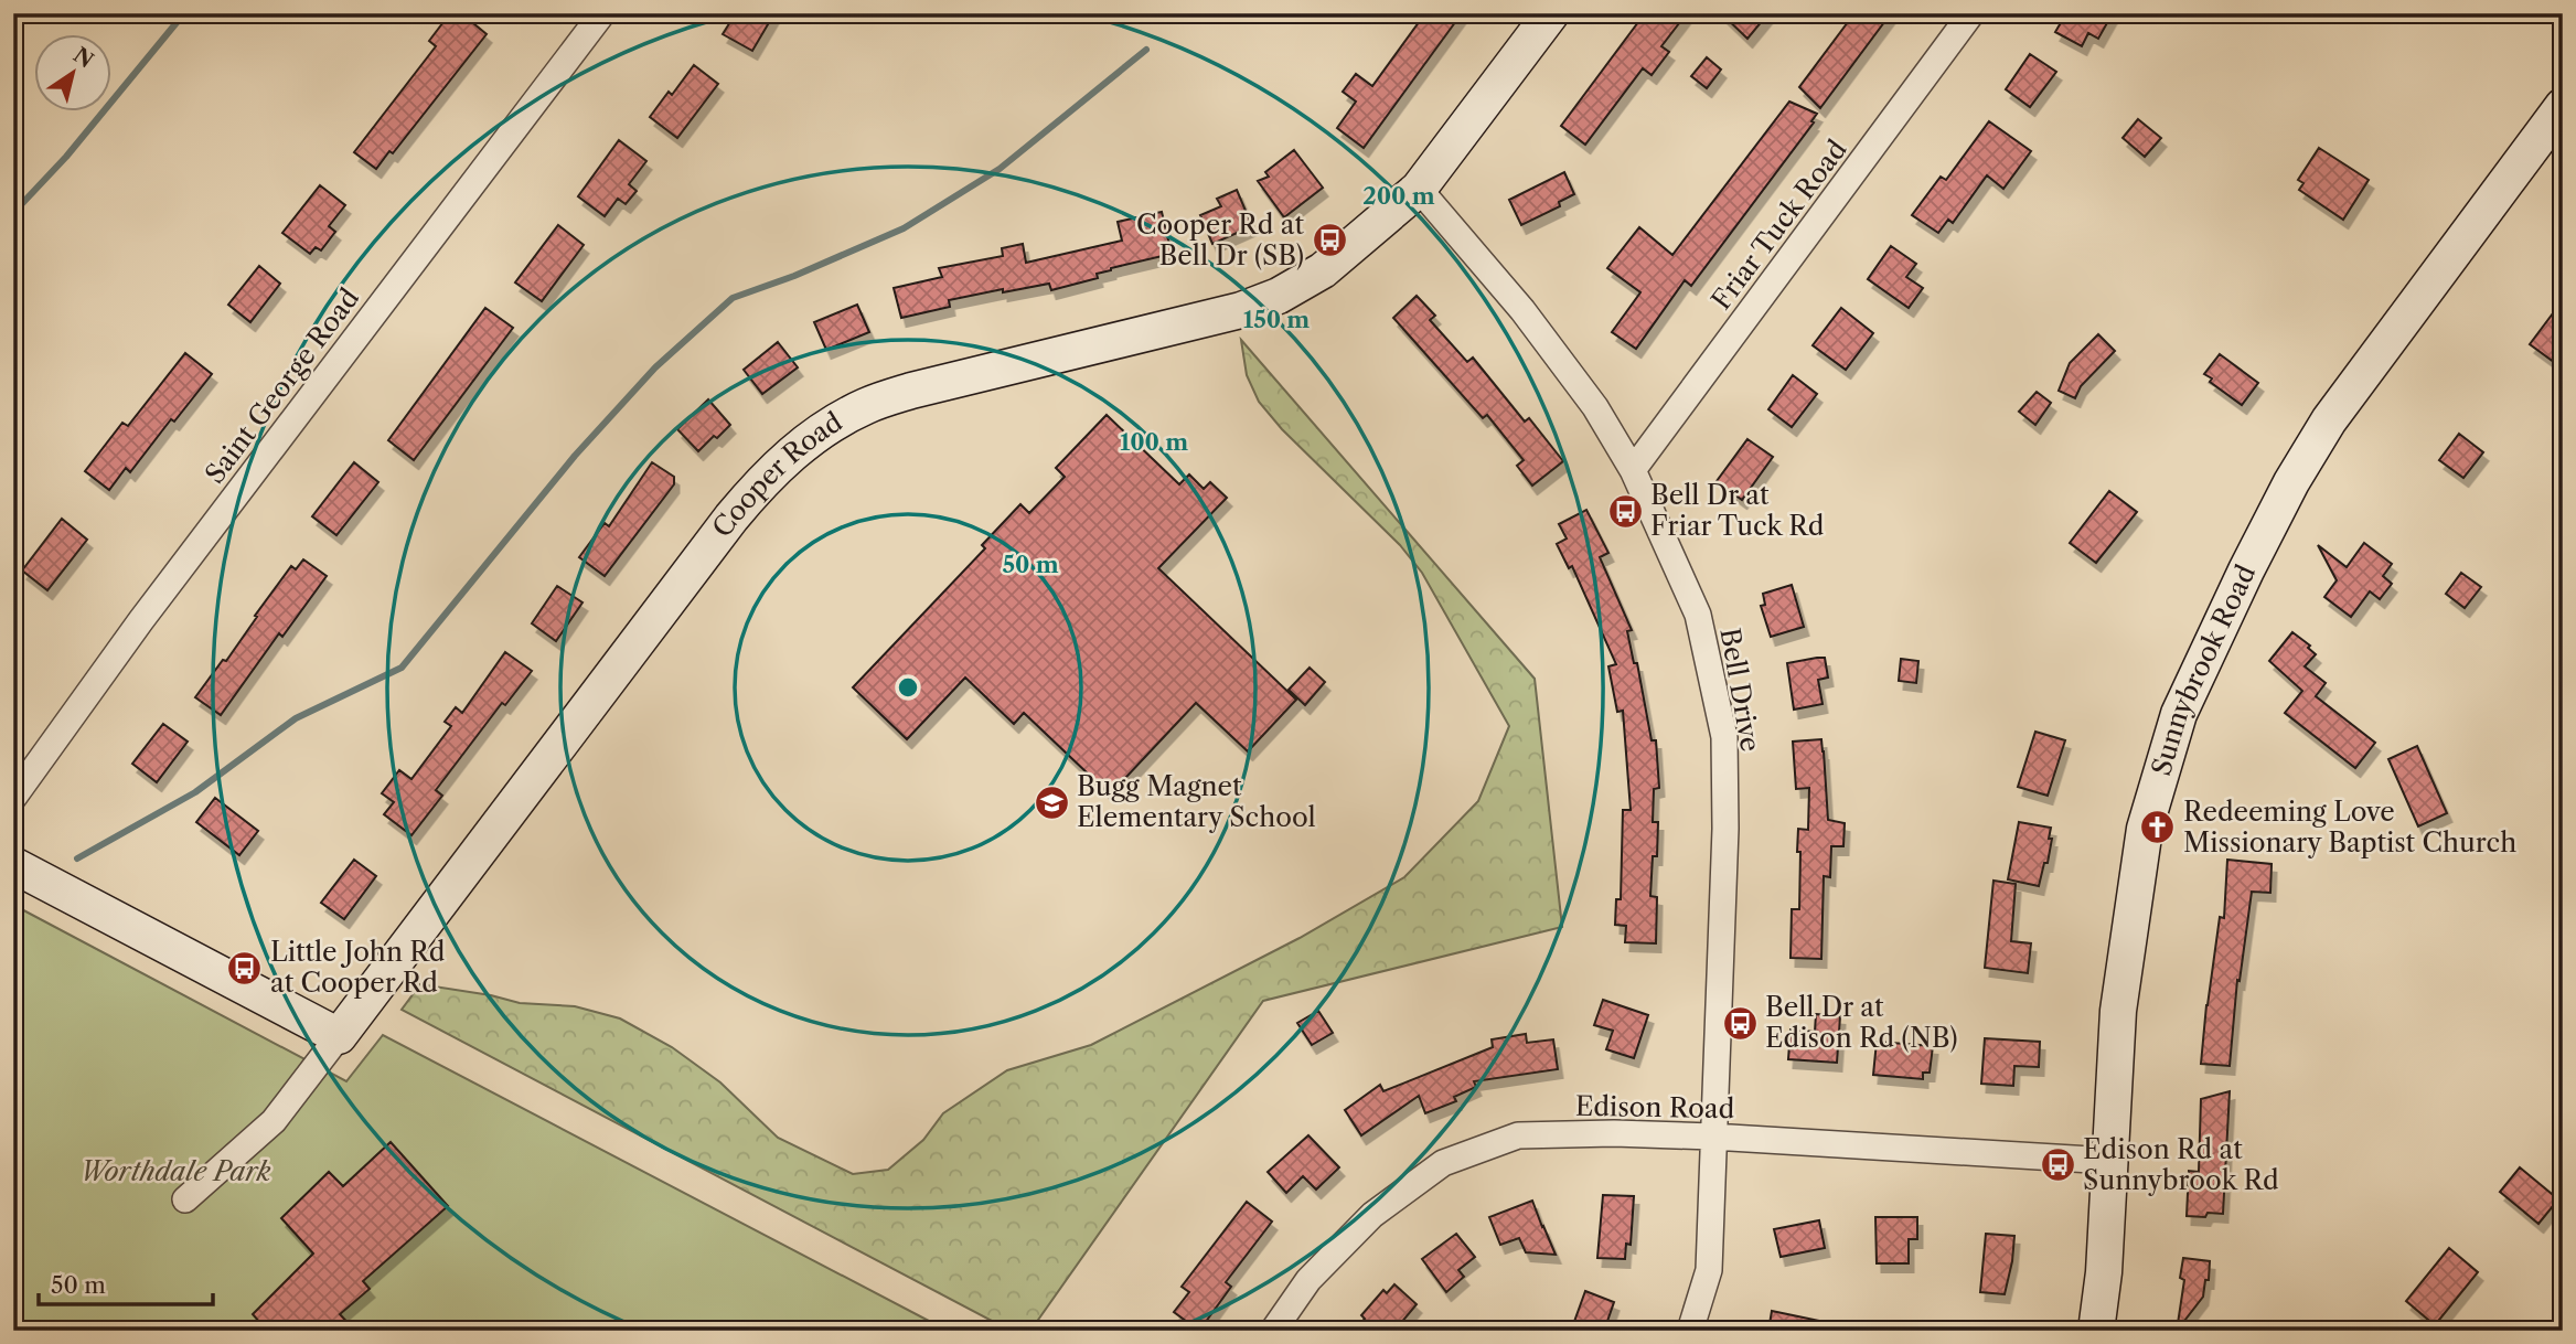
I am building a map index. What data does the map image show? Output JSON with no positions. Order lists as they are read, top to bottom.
{
  "streets": {
    "street": [
      "Friar Tuck Road",
      "Saint George Road",
      "Cooper Road",
      "Sunnybrook Road",
      "Bell Drive",
      "Edison Road"
    ]
  },
  "crossings": [
    ["Friar Tuck Road", "Bell Drive"],
    ["Cooper Road", "Bell Drive"],
    ["Sunnybrook Road", "Edison Road"],
    ["Bell Drive", "Edison Road"]
  ],
  "parks": ["Worthdale Park"],
  "places": {
    "bus stop": [
      "Cooper Rd at Bell Dr (SB)",
      "Bell Dr at Friar Tuck Rd",
      "Little John Rd at Cooper Rd",
      "Bell Dr at Edison Rd (NB)",
      "Edison Rd at Sunnybrook Rd"
    ],
    "school or university": ["Bugg Magnet Elementary School"],
    "church": ["Redeeming Love Missionary Baptist Church"]
  },
  "scale_bar": "50 m",
  "north": "top right",
  "rings": [
    "200 m",
    "150 m",
    "100 m",
    "50 m"
  ]
}
